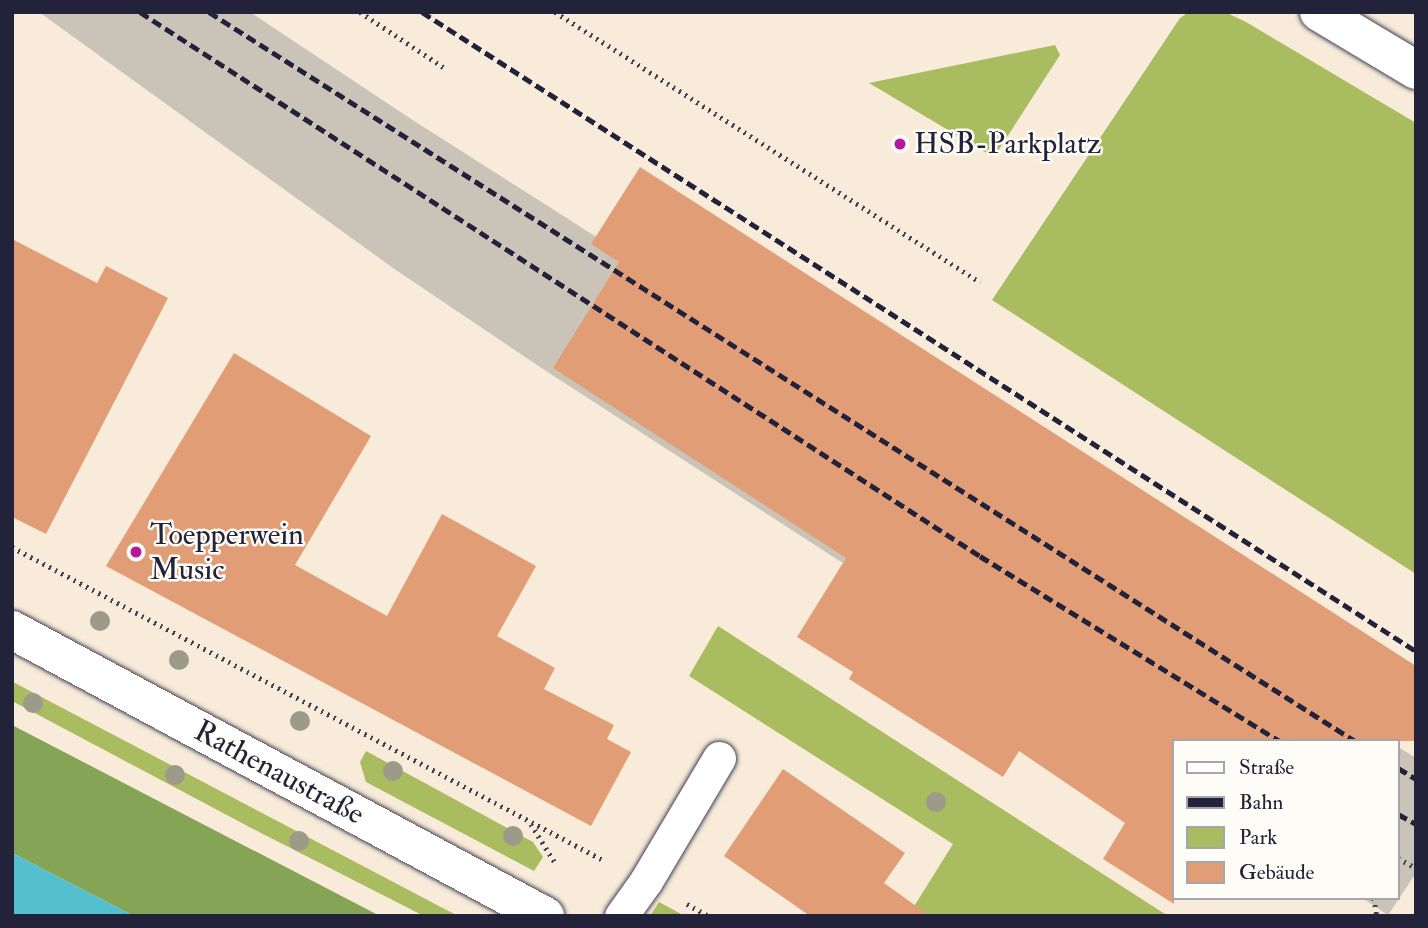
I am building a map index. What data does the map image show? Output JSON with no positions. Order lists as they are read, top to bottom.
{
  "streets": {
    "main road": ["Rathenaustraße"]
  },
  "places": ["HSB-Parkplatz", "Toepperwein Music"],
  "legend": [
    "Straße",
    "Bahn",
    "Park",
    "Gebäude"
  ]
}
